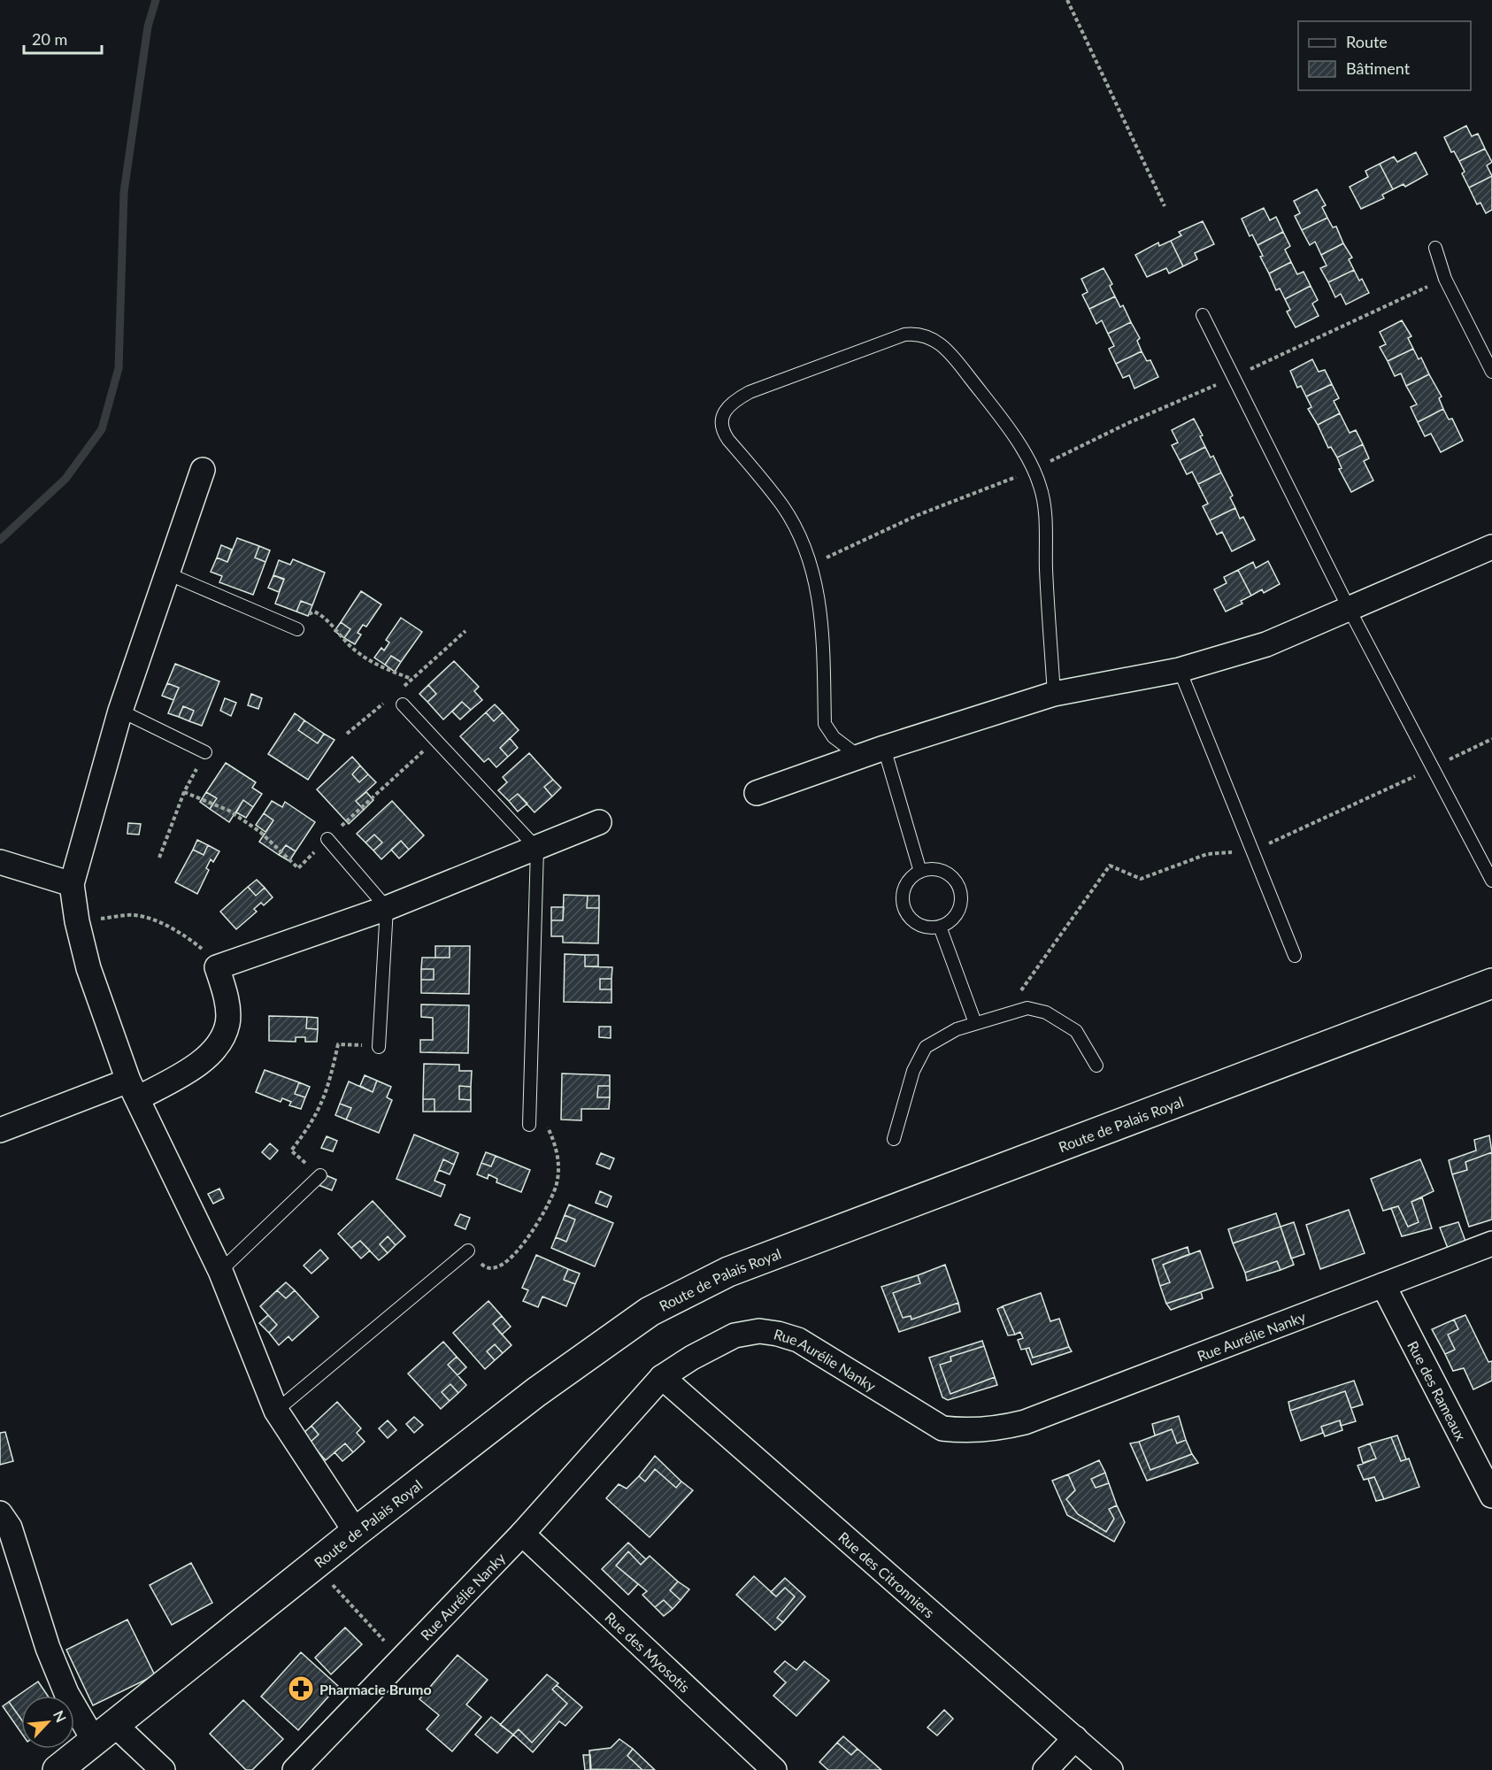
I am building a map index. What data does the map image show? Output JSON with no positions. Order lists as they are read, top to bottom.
{
  "streets": {
    "main road": ["Route de Palais Royal"],
    "street": [
      "Rue Aurélie Nanky",
      "Rue des Rameaux",
      "Rue des Citronniers",
      "Rue des Myosotis"
    ]
  },
  "crossings": [
    ["Rue Aurélie Nanky", "Rue des Rameaux"],
    ["Rue Aurélie Nanky", "Rue des Citronniers"],
    ["Rue Aurélie Nanky", "Rue des Myosotis"]
  ],
  "places": {
    "pharmacy": ["Pharmacie Brumo"]
  },
  "legend": ["Route", "Bâtiment"],
  "scale_bar": "20 m",
  "north": "top right"
}
